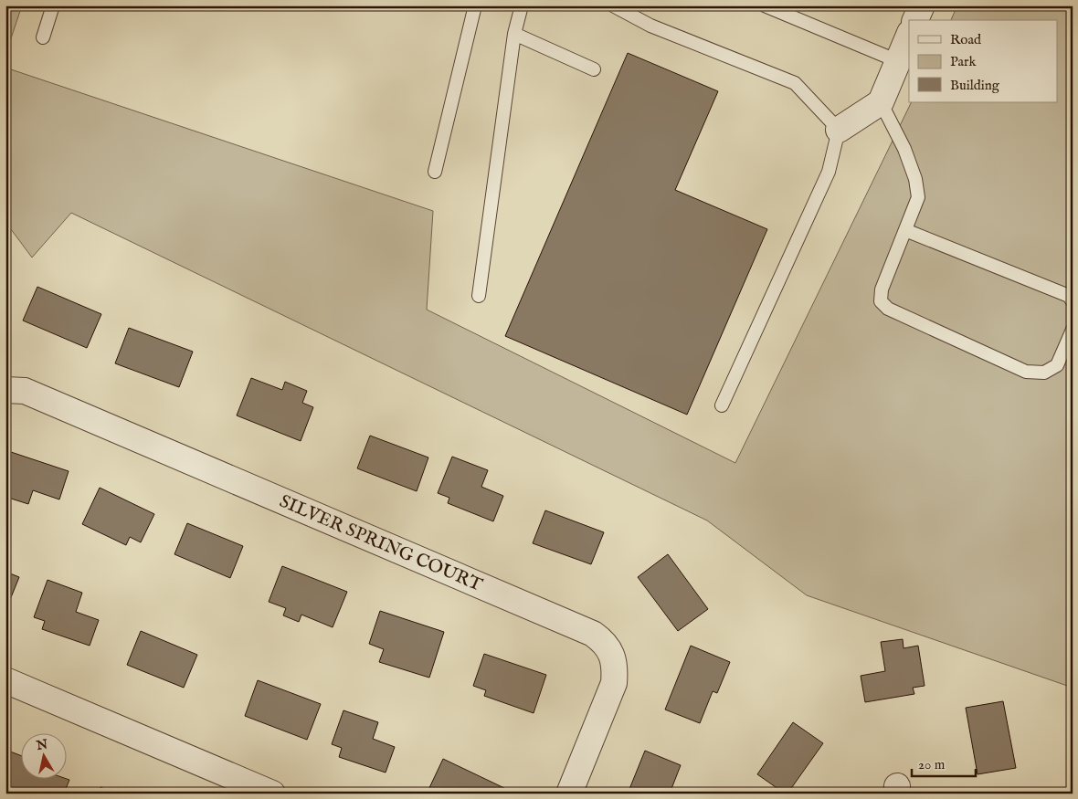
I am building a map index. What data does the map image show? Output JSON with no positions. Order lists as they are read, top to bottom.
{
  "streets": {
    "street": ["SILVER SPRING COURT"]
  },
  "legend": ["Road", "Park", "Building"],
  "scale_bar": "20 m",
  "north": "top"
}
